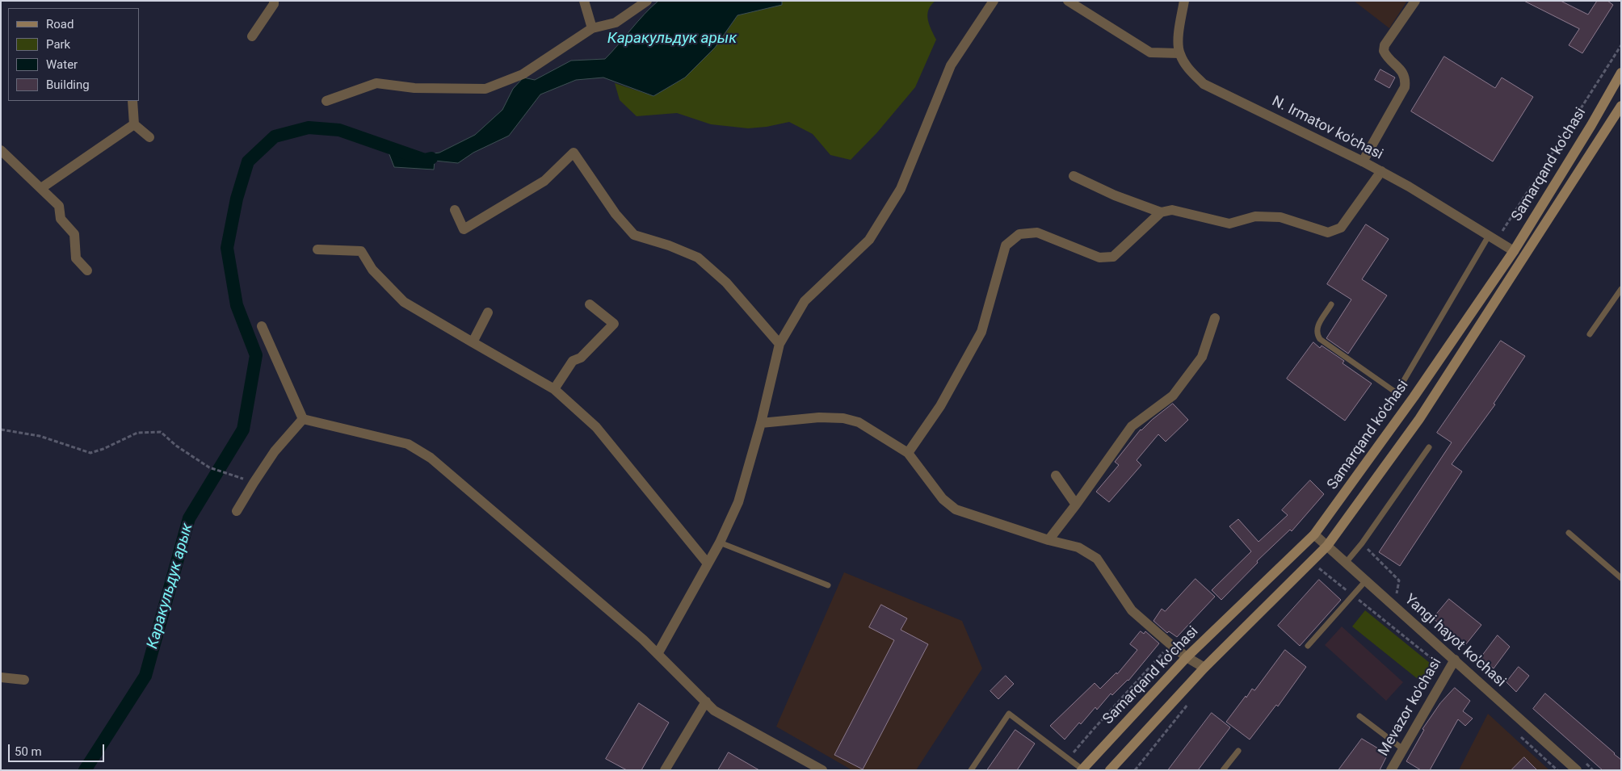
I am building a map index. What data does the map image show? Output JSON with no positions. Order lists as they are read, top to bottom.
{
  "streets": {
    "main road": ["Samarqand ko'chasi"],
    "street": ["N. Irmatov ko'chasi", "Yangi hayot ko'chasi", "Mevazor ko'chasi"]
  },
  "crossings": [
    ["N. Irmatov ko'chasi", "Samarqand ko'chasi"],
    ["Samarqand ko'chasi", "Yangi hayot ko'chasi"],
    ["Yangi hayot ko'chasi", "Mevazor ko'chasi"]
  ],
  "water": ["Каракульдук арык"],
  "legend": [
    "Road",
    "Park",
    "Water",
    "Building"
  ],
  "scale_bar": "50 m"
}
